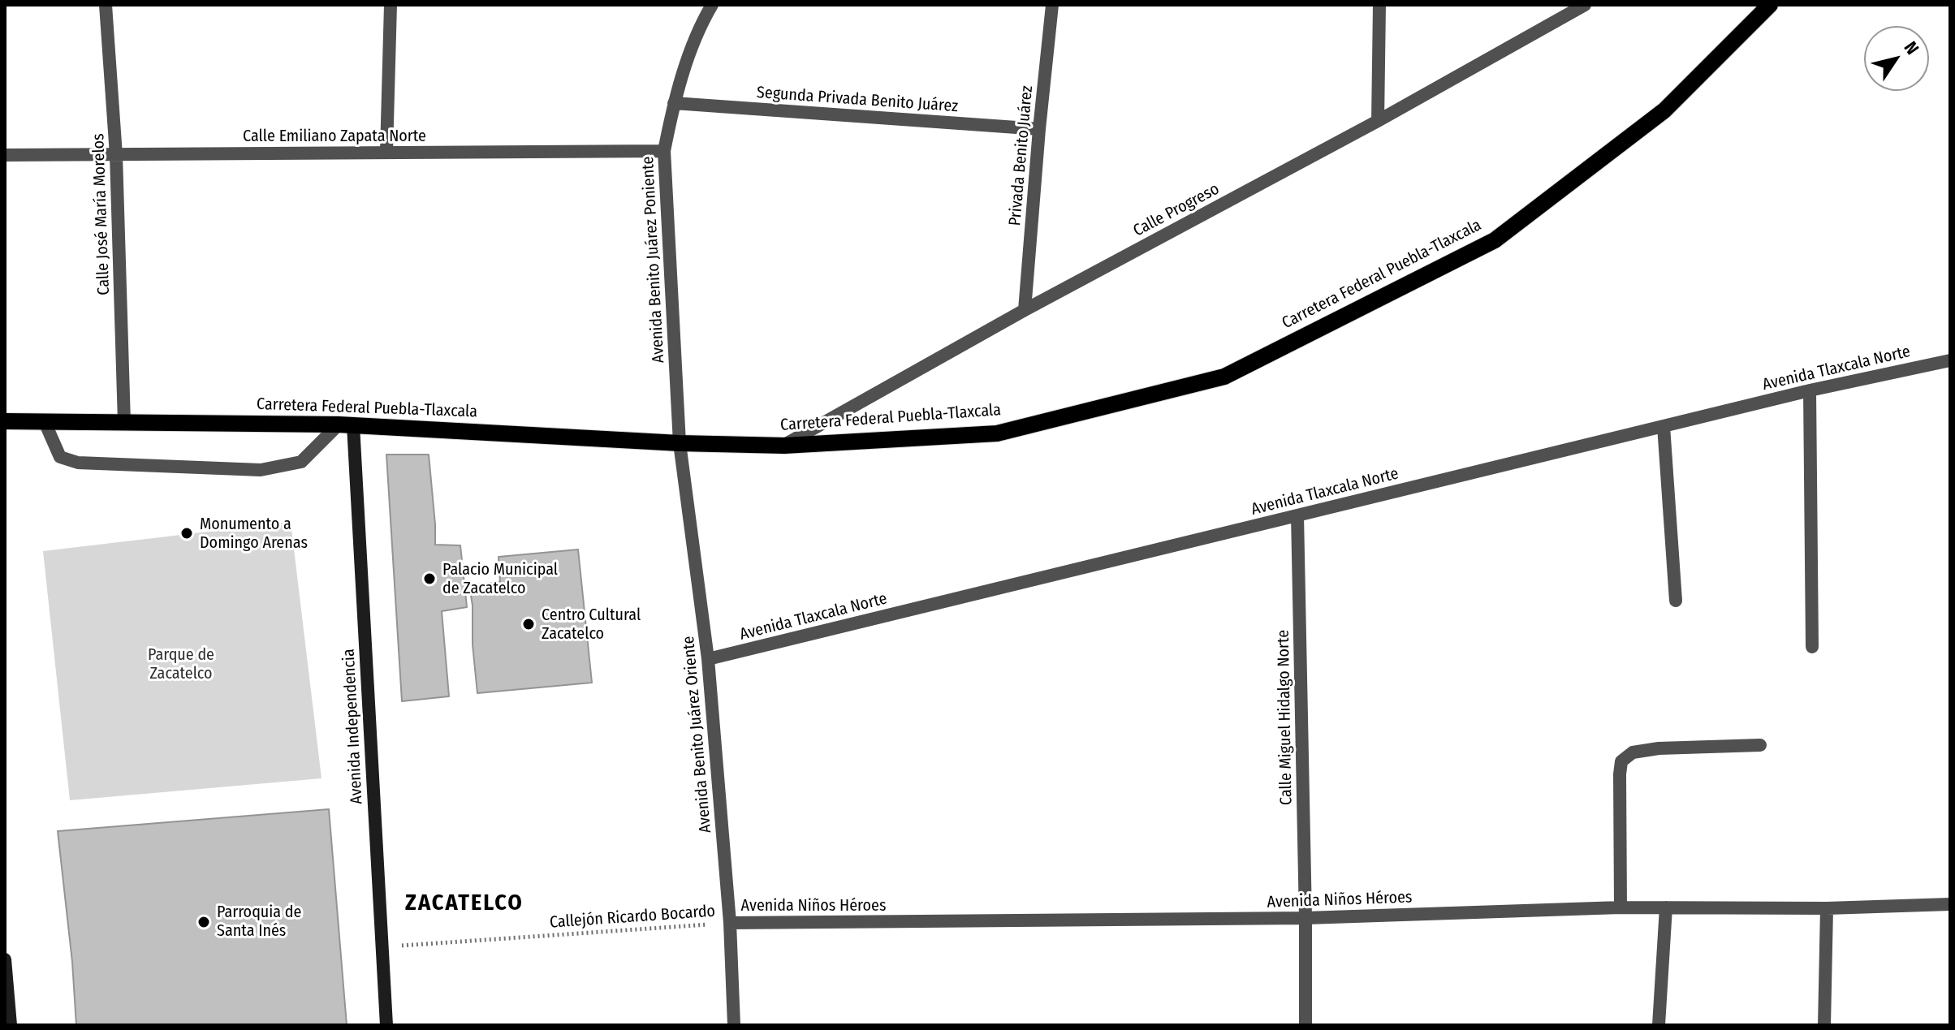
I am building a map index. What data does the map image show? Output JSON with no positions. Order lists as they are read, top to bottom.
{
  "streets": {
    "main road": ["Carretera Federal Puebla-Tlaxcala", "Avenida Independencia"],
    "street": [
      "Segunda Privada Benito Juárez",
      "Calle Emiliano Zapata Norte",
      "Privada Benito Juárez",
      "Calle Progreso",
      "Calle José María Morelos",
      "Avenida Benito Juárez Poniente",
      "Avenida Tlaxcala Norte",
      "Calle Miguel Hidalgo Norte",
      "Avenida Benito Juárez Oriente",
      "Avenida Niños Héroes"
    ],
    "path": ["Callejón Ricardo Bocardo"]
  },
  "crossings": [
    ["Segunda Privada Benito Juárez", "Privada Benito Juárez"],
    ["Segunda Privada Benito Juárez", "Avenida Benito Juárez Poniente"],
    ["Calle Emiliano Zapata Norte", "Calle José María Morelos"],
    ["Calle Emiliano Zapata Norte", "Avenida Benito Juárez Poniente"],
    ["Privada Benito Juárez", "Calle Progreso"],
    ["Calle Progreso", "Carretera Federal Puebla-Tlaxcala"],
    ["Calle José María Morelos", "Carretera Federal Puebla-Tlaxcala"],
    ["Avenida Benito Juárez Poniente", "Carretera Federal Puebla-Tlaxcala"],
    ["Avenida Benito Juárez Poniente", "Avenida Benito Juárez Oriente"],
    ["Carretera Federal Puebla-Tlaxcala", "Avenida Independencia"],
    ["Carretera Federal Puebla-Tlaxcala", "Avenida Benito Juárez Oriente"],
    ["Avenida Tlaxcala Norte", "Calle Miguel Hidalgo Norte"],
    ["Avenida Tlaxcala Norte", "Avenida Benito Juárez Oriente"],
    ["Calle Miguel Hidalgo Norte", "Avenida Niños Héroes"],
    ["Avenida Independencia", "Callejón Ricardo Bocardo"],
    ["Avenida Benito Juárez Oriente", "Avenida Niños Héroes"],
    ["Avenida Benito Juárez Oriente", "Callejón Ricardo Bocardo"],
    ["Avenida Niños Héroes", "Callejón Ricardo Bocardo"]
  ],
  "districts": ["ZACATELCO"],
  "parks": ["Parque de Zacatelco"],
  "places": [
    "Monumento a Domingo Arenas",
    "Palacio Municipal de Zacatelco",
    "Centro Cultural Zacatelco",
    "Parroquia de Santa Inés"
  ],
  "north": "top right"
}
